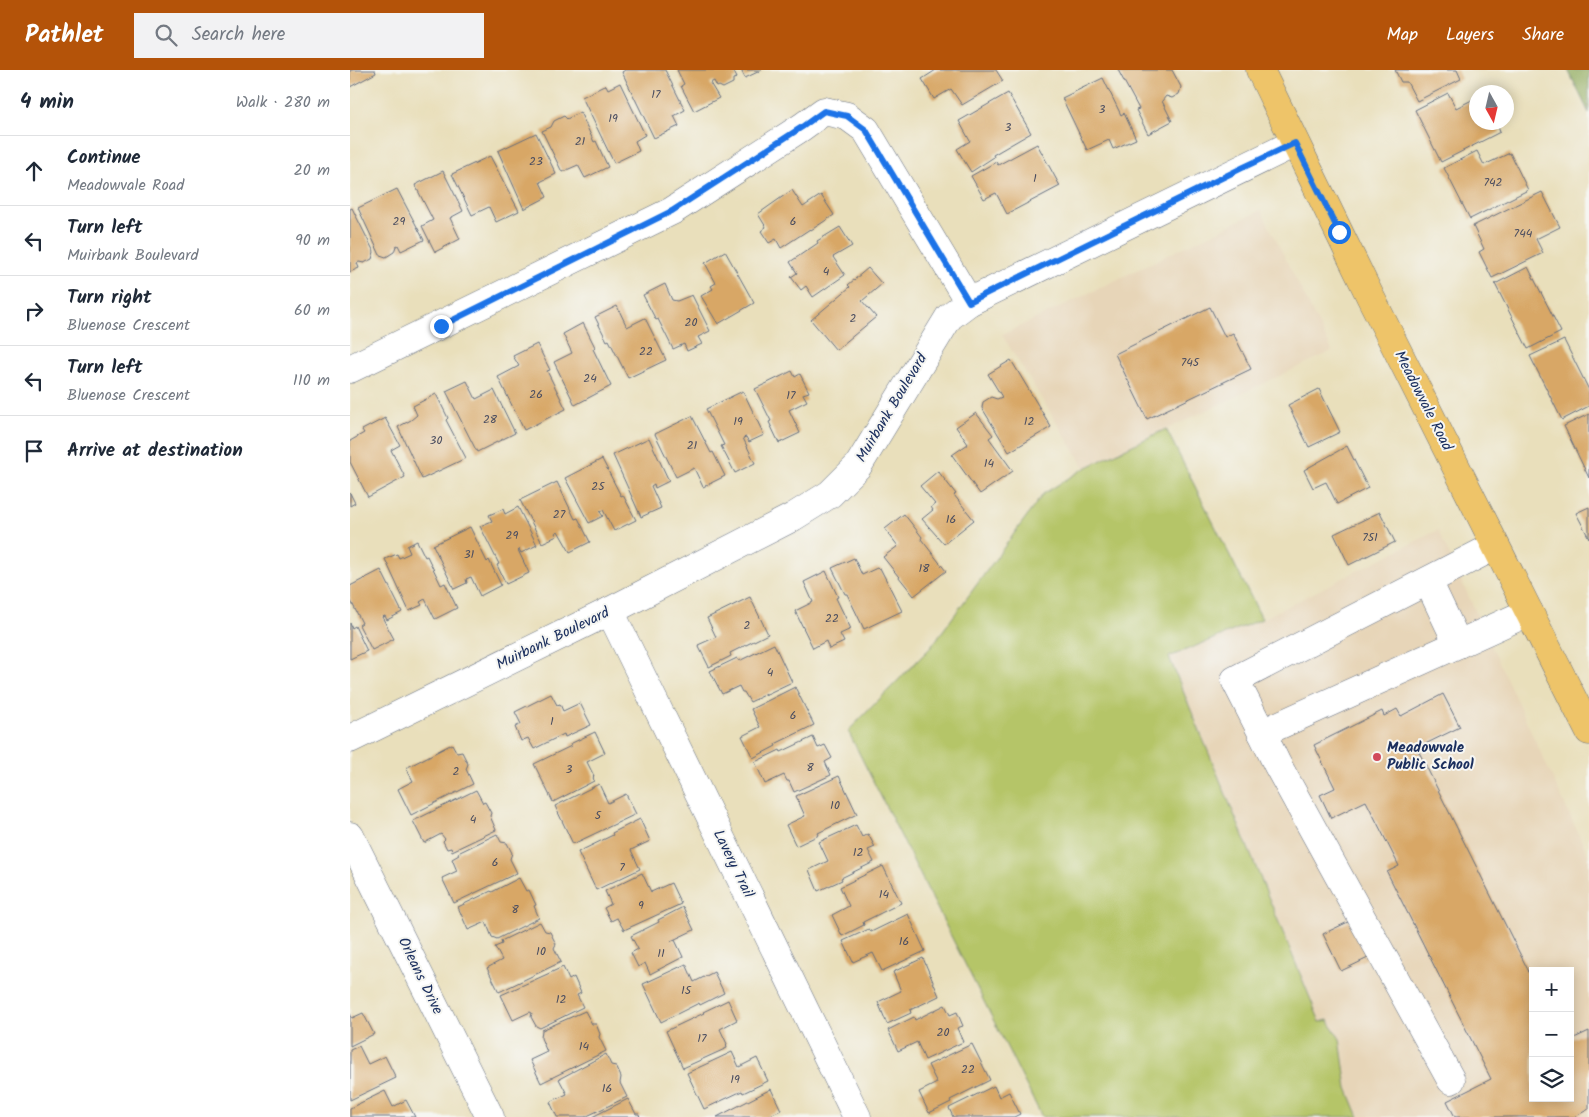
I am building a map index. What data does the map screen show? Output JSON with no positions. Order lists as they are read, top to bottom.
{
  "streets": {
    "main road": ["Meadowvale Road"],
    "street": ["Muirbank Boulevard", "Lavery Trail", "Orleans Drive"]
  },
  "crossings": [
    ["Meadowvale Road", "Muirbank Boulevard"],
    ["Muirbank Boulevard", "Lavery Trail"]
  ],
  "places": ["Meadowvale Public School"],
  "house_numbers": [
    "17",
    "3",
    "19",
    "3",
    "21",
    "23",
    "1",
    "742",
    "29",
    "6",
    "744",
    "4",
    "2",
    "20",
    "22",
    "745",
    "24",
    "26",
    "17",
    "28",
    "19",
    "12",
    "30",
    "21",
    "14",
    "25",
    "27",
    "16",
    "29",
    "751",
    "31",
    "18",
    "22",
    "2",
    "4",
    "6",
    "1",
    "8",
    "3",
    "2",
    "10",
    "5",
    "4",
    "12",
    "6",
    "7",
    "14",
    "9",
    "8",
    "16",
    "10",
    "11",
    "15",
    "12",
    "20",
    "17",
    "14",
    "22",
    "19",
    "16"
  ],
  "north": "bottom",
  "page": {
    "header": "Pathlet",
    "search": "Search here",
    "nav": ["Map", "Layers", "Share"],
    "heading": ["4 min", "Walk · 280 m"],
    "list": [
      ["Continue", "Meadowvale Road", "20 m"],
      ["Turn left", "Muirbank Boulevard", "90 m"],
      ["Turn right", "Bluenose Crescent", "60 m"],
      ["Turn left", "Bluenose Crescent", "110 m"],
      "Arrive at destination"
    ],
    "map_buttons": ["+", "−"]
  }
}
